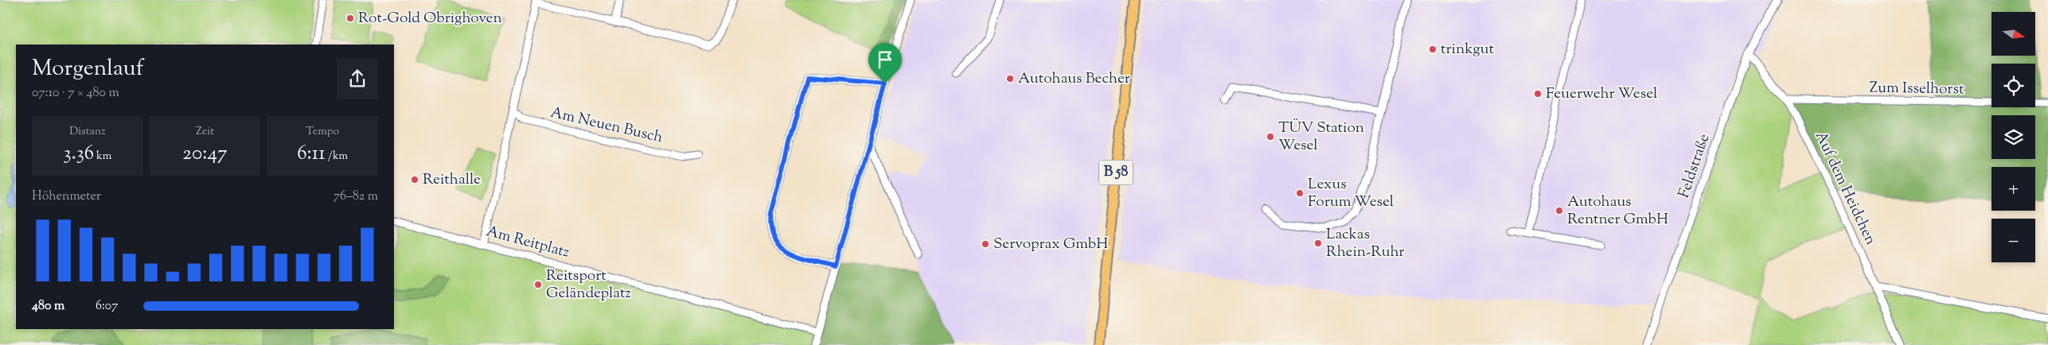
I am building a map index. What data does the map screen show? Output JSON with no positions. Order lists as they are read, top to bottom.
{
  "streets": {
    "main road": ["B 58"],
    "street": [
      "Zum Isselhorst",
      "Am Neuen Busch",
      "Feldstraße",
      "Auf dem Heidchen",
      "Am Reitplatz"
    ]
  },
  "crossings": [
    ["Zum Isselhorst", "Auf dem Heidchen"],
    ["Feldstraße", "Auf dem Heidchen"]
  ],
  "places": [
    "Rot-Gold Obrighoven",
    "trinkgut",
    "Autohaus Becher",
    "Feuerwehr Wesel",
    "TÜV Station Wesel",
    "Reithalle",
    "Lexus Forum Wesel",
    "Autohaus Rentner GmbH",
    "Lackas Rhein-Ruhr",
    "Servoprax GmbH",
    "Reitsport Geländeplatz"
  ],
  "north": "right",
  "page": {
    "map_buttons": ["+", "−"],
    "heading": ["Morgenlauf", "07:10 · 7 × 480 m"],
    "stats": [
      ["Distanz", "3.36 km"],
      ["Zeit", "20:47"],
      ["Tempo", "6:11 /km"]
    ],
    "chart": ["Höhenmeter", "76–82 m"],
    "list": [
      {
        "name": "480 m",
        "note": "6:07"
      }
    ]
  }
}
